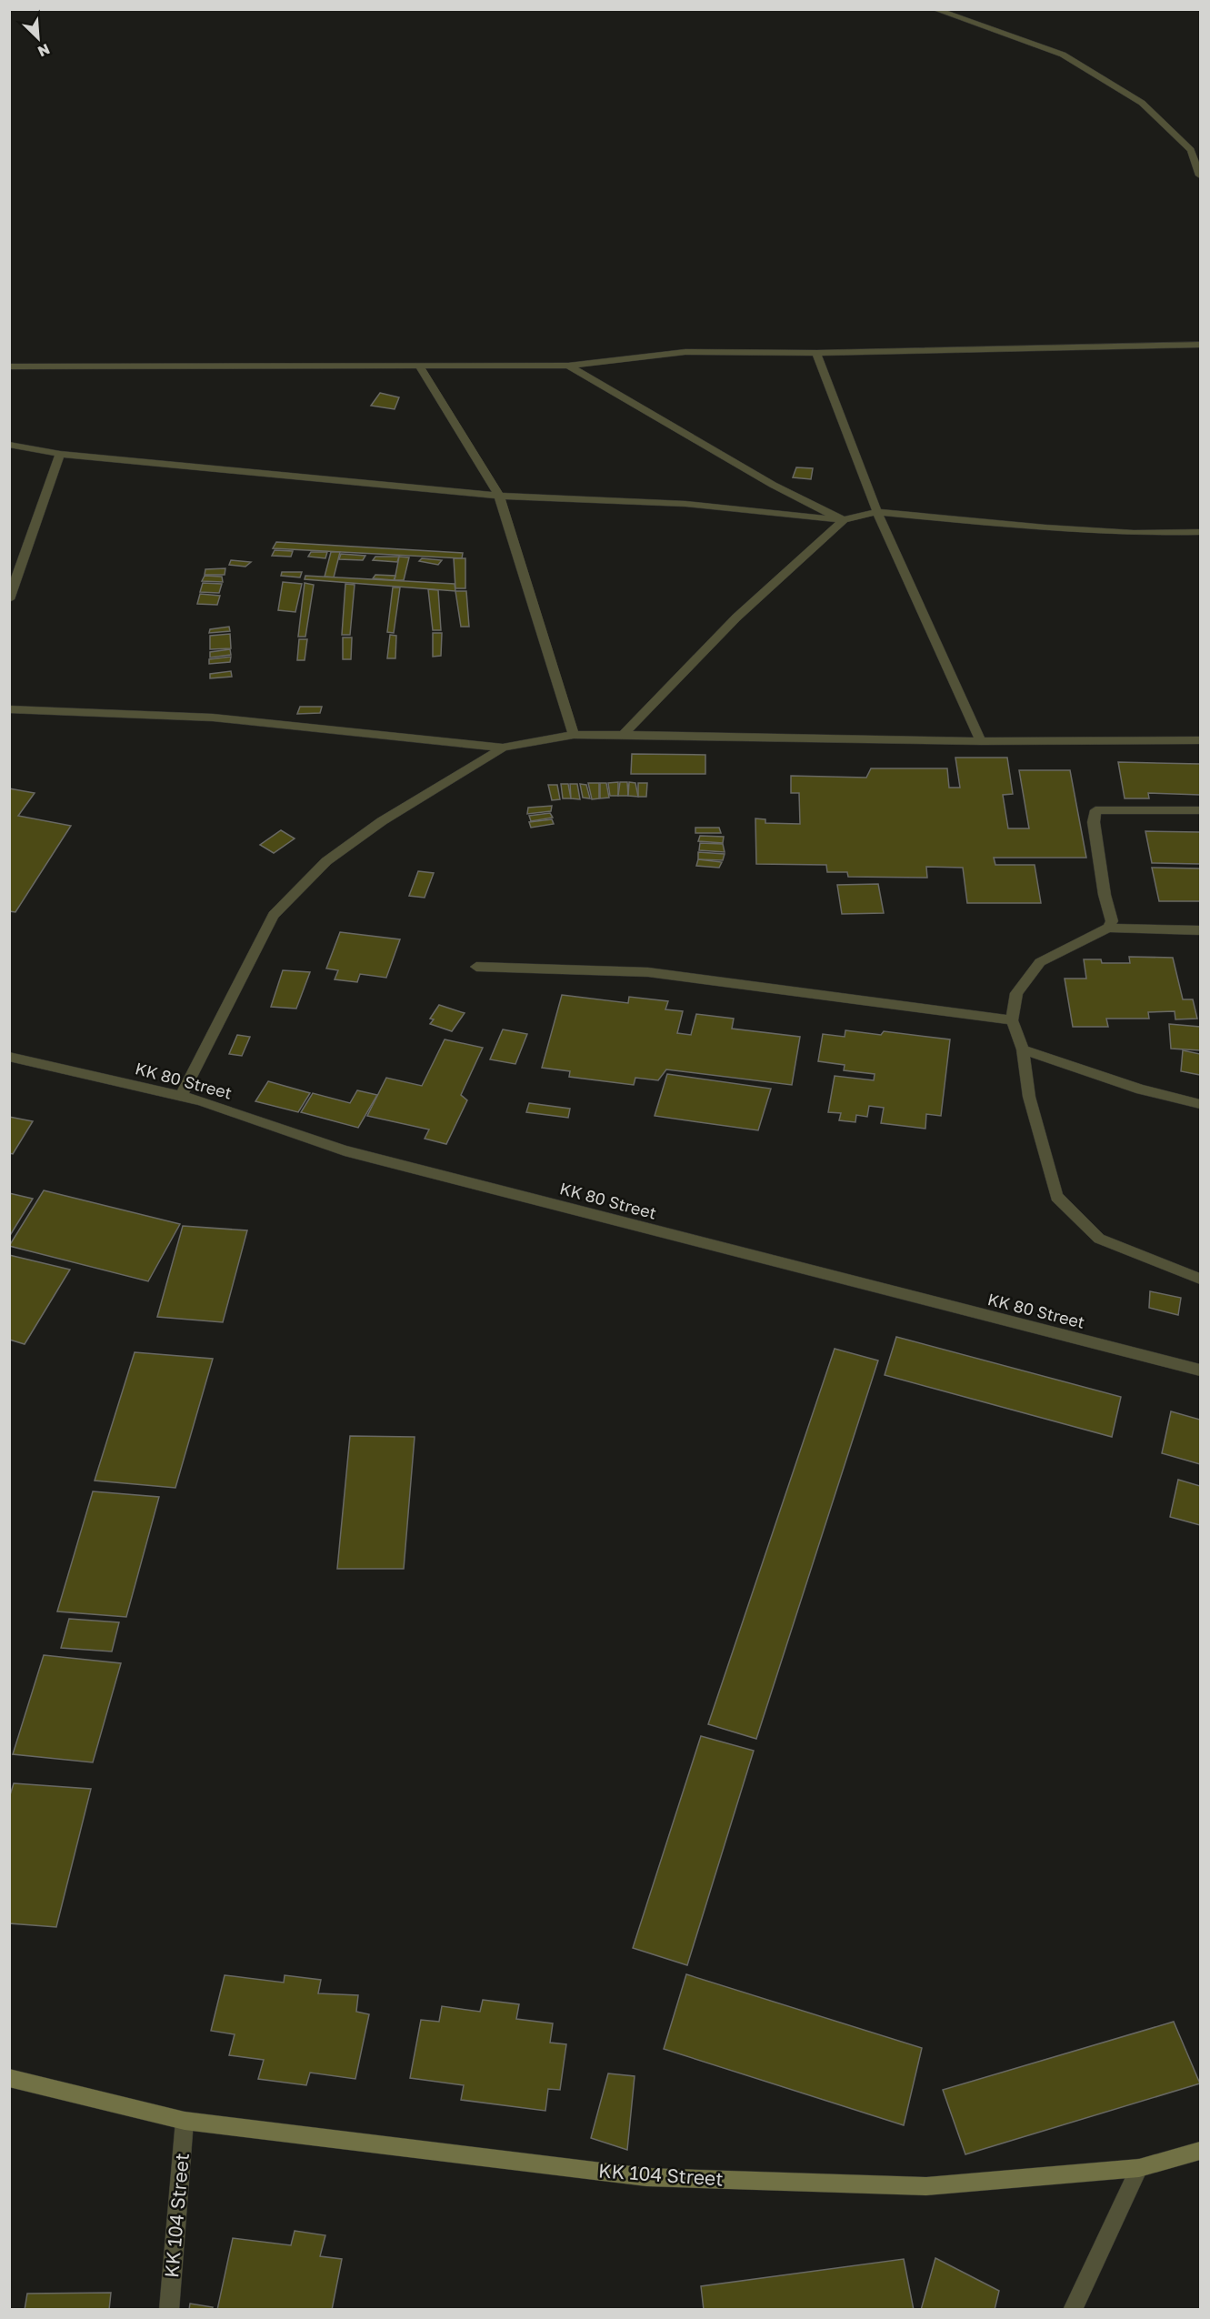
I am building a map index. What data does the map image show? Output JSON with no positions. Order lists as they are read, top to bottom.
{
  "streets": {
    "street": ["KK 80 Street", "KK 104 Street"]
  },
  "north": "bottom right"
}
